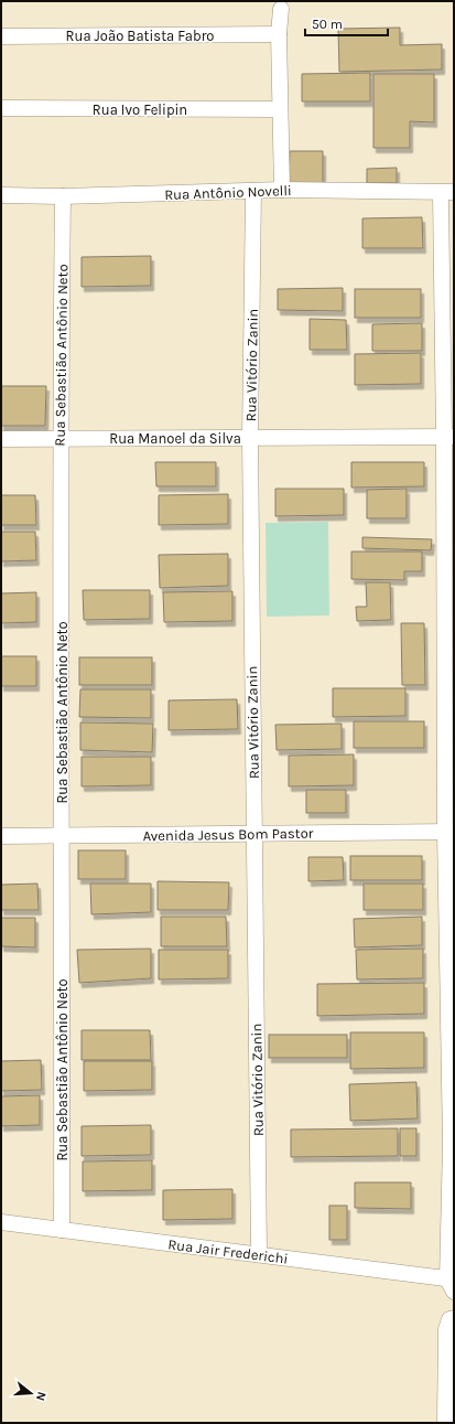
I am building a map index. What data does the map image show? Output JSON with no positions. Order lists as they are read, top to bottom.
{
  "streets": {
    "street": [
      "Rua João Batista Fabro",
      "Rua Ivo Felipin",
      "Rua Antônio Novelli",
      "Rua Sebastião Antônio Neto",
      "Rua Vitório Zanin",
      "Rua Manoel da Silva",
      "Avenida Jesus Bom Pastor",
      "Rua Jair Frederichi"
    ]
  },
  "crossings": [
    ["Rua Antônio Novelli", "Rua Sebastião Antônio Neto"],
    ["Rua Antônio Novelli", "Rua Vitório Zanin"],
    ["Rua Sebastião Antônio Neto", "Rua Manoel da Silva"],
    ["Rua Sebastião Antônio Neto", "Avenida Jesus Bom Pastor"],
    ["Rua Sebastião Antônio Neto", "Rua Jair Frederichi"],
    ["Rua Vitório Zanin", "Rua Manoel da Silva"],
    ["Rua Vitório Zanin", "Avenida Jesus Bom Pastor"],
    ["Rua Vitório Zanin", "Rua Jair Frederichi"]
  ],
  "scale_bar": "50 m",
  "north": "right"
}
